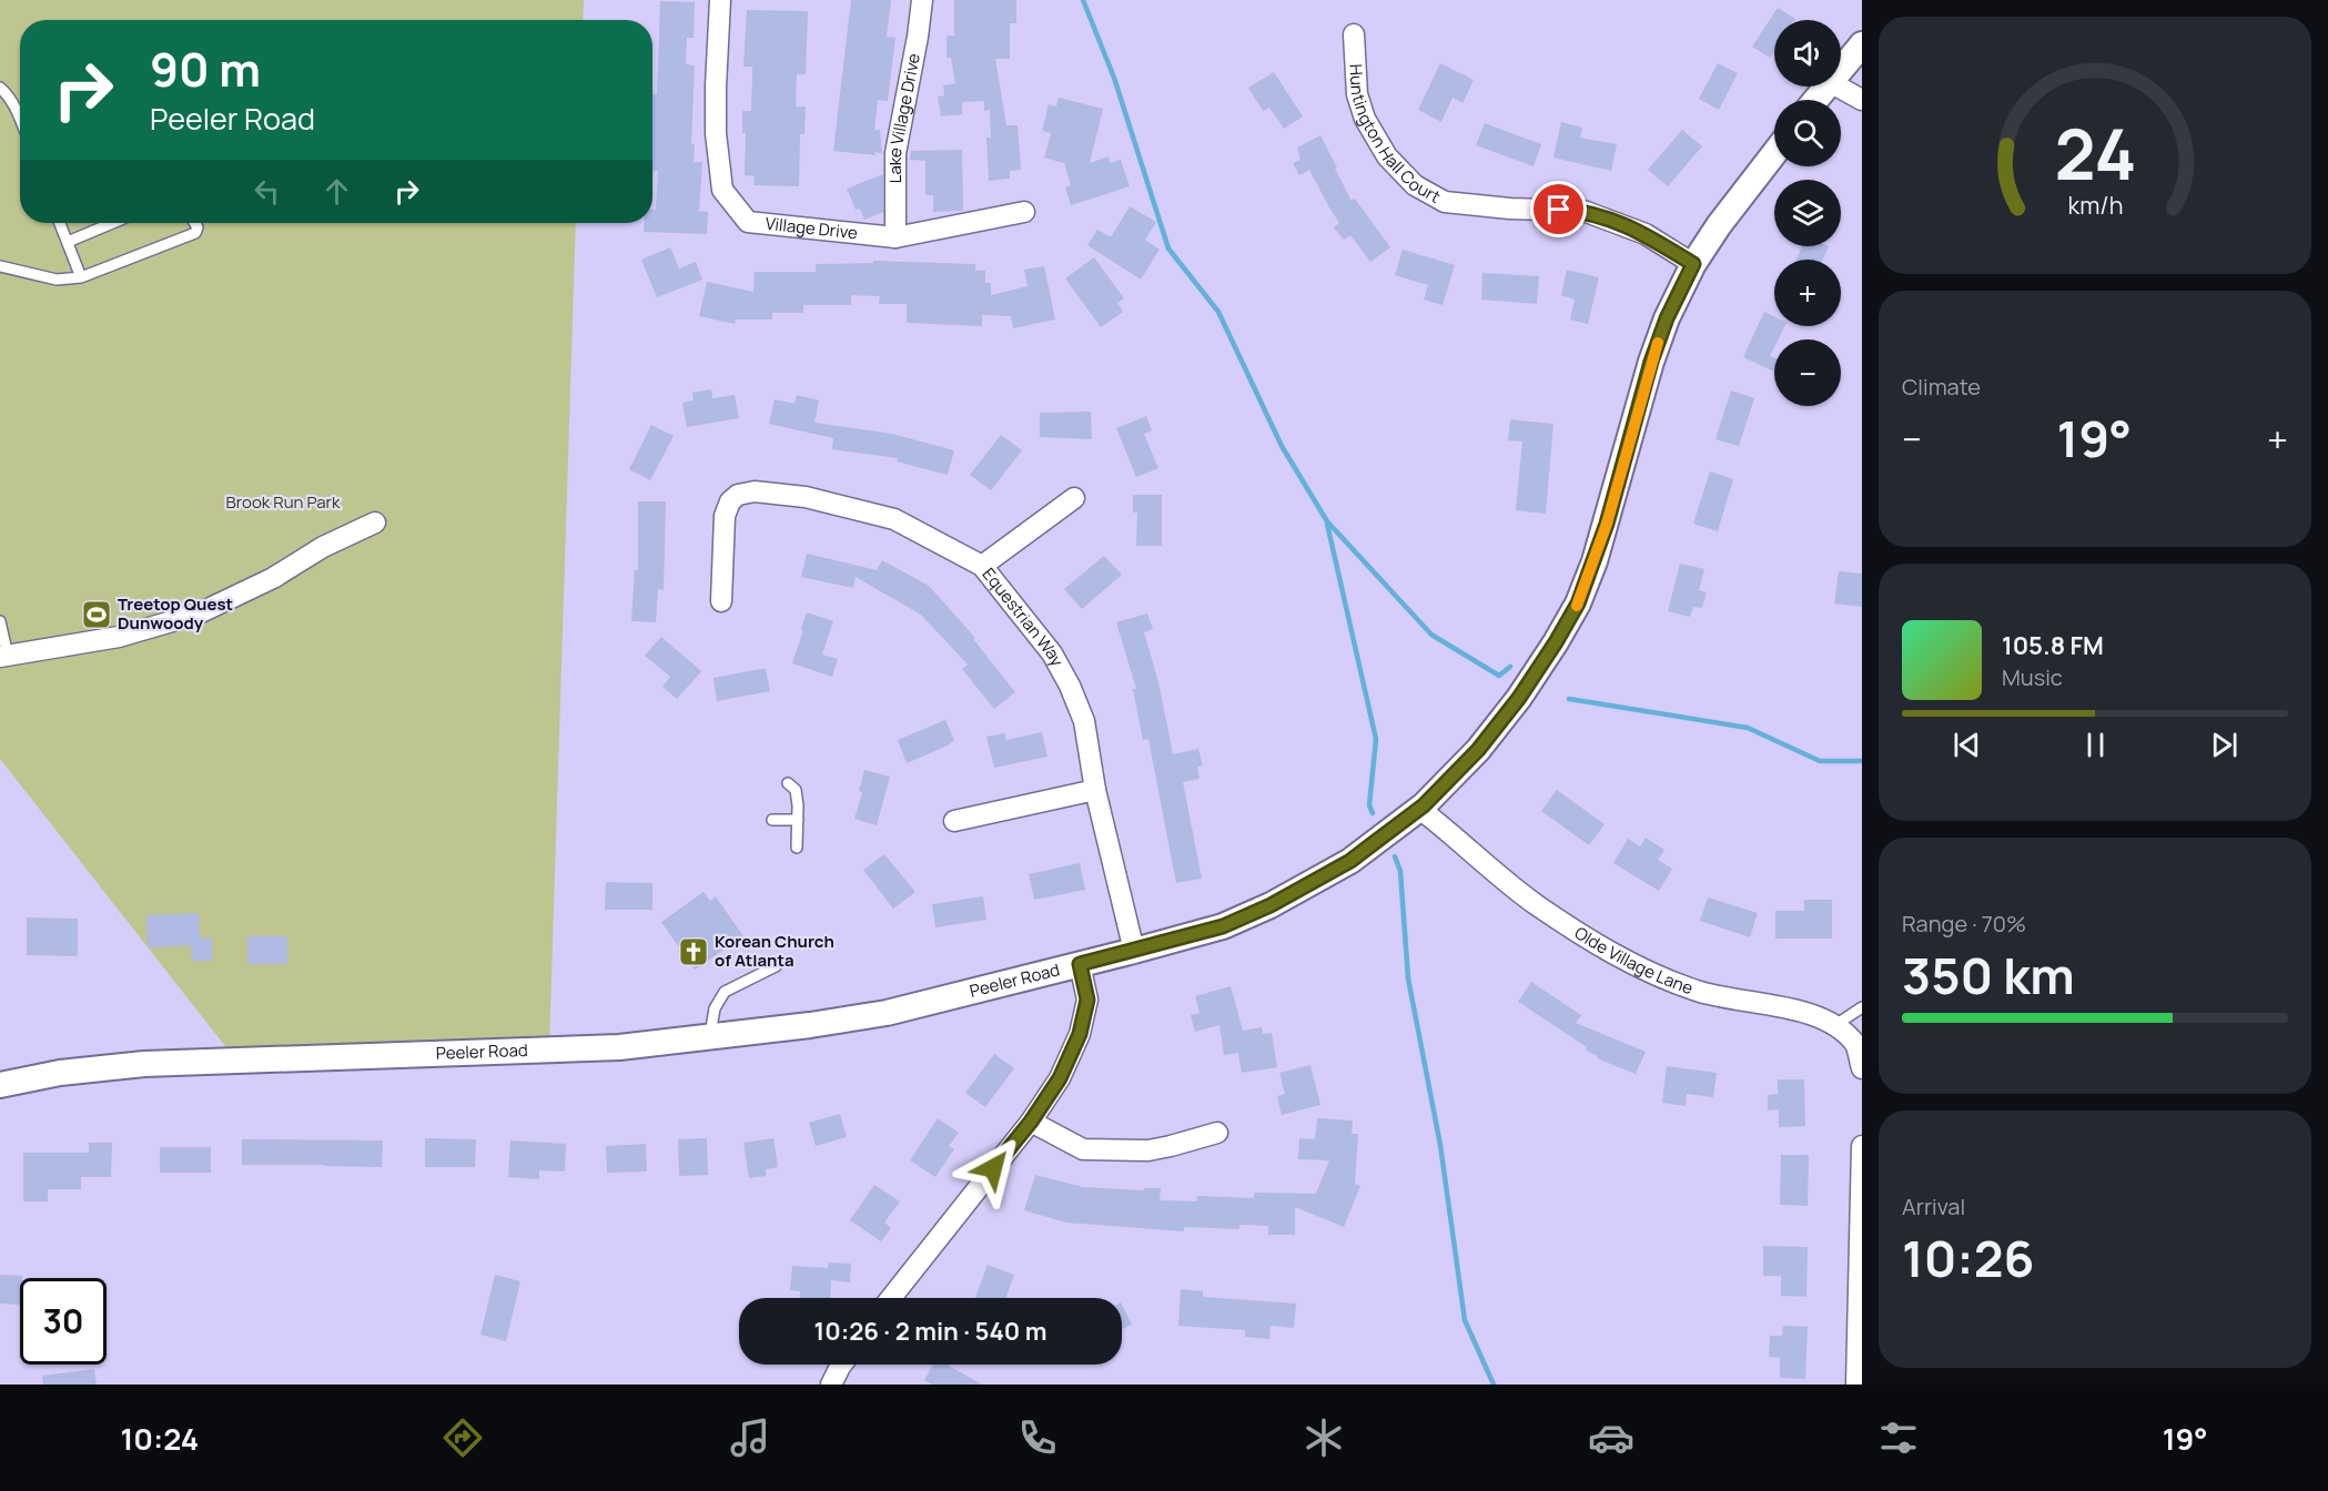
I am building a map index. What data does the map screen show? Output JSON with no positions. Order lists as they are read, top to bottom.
{
  "streets": {
    "street": [
      "Lake Village Drive",
      "Huntington Hall Court",
      "Village Drive",
      "Equestrian Way",
      "Olde Village Lane",
      "Peeler Road"
    ]
  },
  "crossings": [
    ["Lake Village Drive", "Village Drive"],
    ["Huntington Hall Court", "Peeler Road"],
    ["Equestrian Way", "Peeler Road"],
    ["Olde Village Lane", "Peeler Road"]
  ],
  "parks": ["Brook Run Park"],
  "places": {
    "sports": ["Treetop Quest Dunwoody"],
    "church": ["Korean Church of Atlanta"]
  },
  "page": {
    "map_buttons": ["+", "−"],
    "turn": ["90 m", "Peeler Road"],
    "tile": [
      "Climate",
      ["Range · 70%", "350 km"],
      ["Arrival", "10:26"]
    ],
    "heat": ["−", "19°", "+"],
    "song": ["105.8 FM", "Music"],
    "limit": "30",
    "trip": "10:26 · 2 min · 540 m",
    "tabs": ["10:24", "19°"],
    "gauge": ["24", "km/h"]
  }
}
